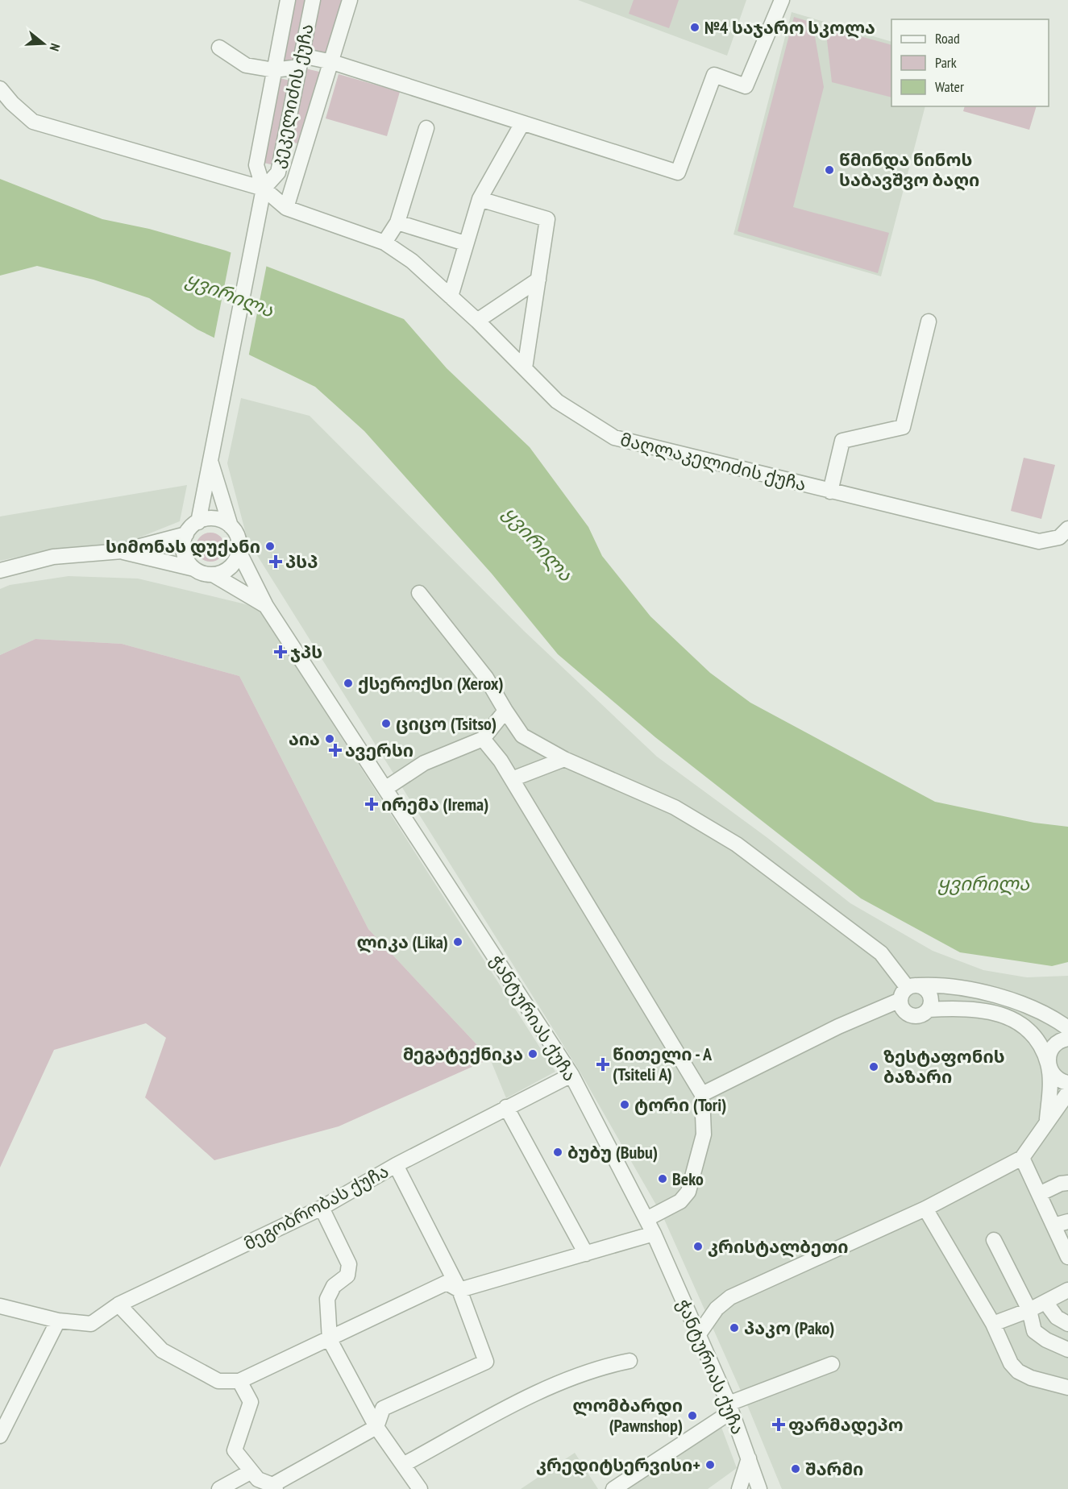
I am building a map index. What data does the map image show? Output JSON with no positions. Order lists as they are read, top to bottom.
{
  "streets": {
    "street": [
      "კეკელიძის ქუჩა",
      "მაღლაკელიძის ქუჩა",
      "ჭანტურიას ქუჩა",
      "მეგობრობას ქუჩა"
    ]
  },
  "crossings": [
    ["კეკელიძის ქუჩა", "მაღლაკელიძის ქუჩა"],
    ["კეკელიძის ქუჩა", "ჭანტურიას ქუჩა"],
    ["ჭანტურიას ქუჩა", "მეგობრობას ქუჩა"]
  ],
  "water": ["ყვირილა"],
  "places": {
    "other": [
      "№4 საჯარო სკოლა",
      "წმინდა ნინოს საბავშვო ბაღი",
      "სიმონას დუქანი",
      "ქსეროქსი (Xerox)",
      "ციცო (Tsitso)",
      "აია",
      "ლიკა (Lika)",
      "მეგატექნიკა",
      "ზესტაფონის ბაზარი",
      "ტორი (Tori)",
      "ბუბუ (Bubu)",
      "Beko",
      "კრისტალბეთი",
      "პაკო (Pako)",
      "ლომბარდი (Pawnshop)",
      "კრედიტსერვისი+",
      "შარმი"
    ],
    "health": [
      "პსპ",
      "ჯპს",
      "ავერსი",
      "ირემა (Irema)",
      "წითელი - A (Tsiteli A)",
      "ფარმადეპო"
    ]
  },
  "legend": ["Road", "Park", "Water"],
  "north": "right"
}
